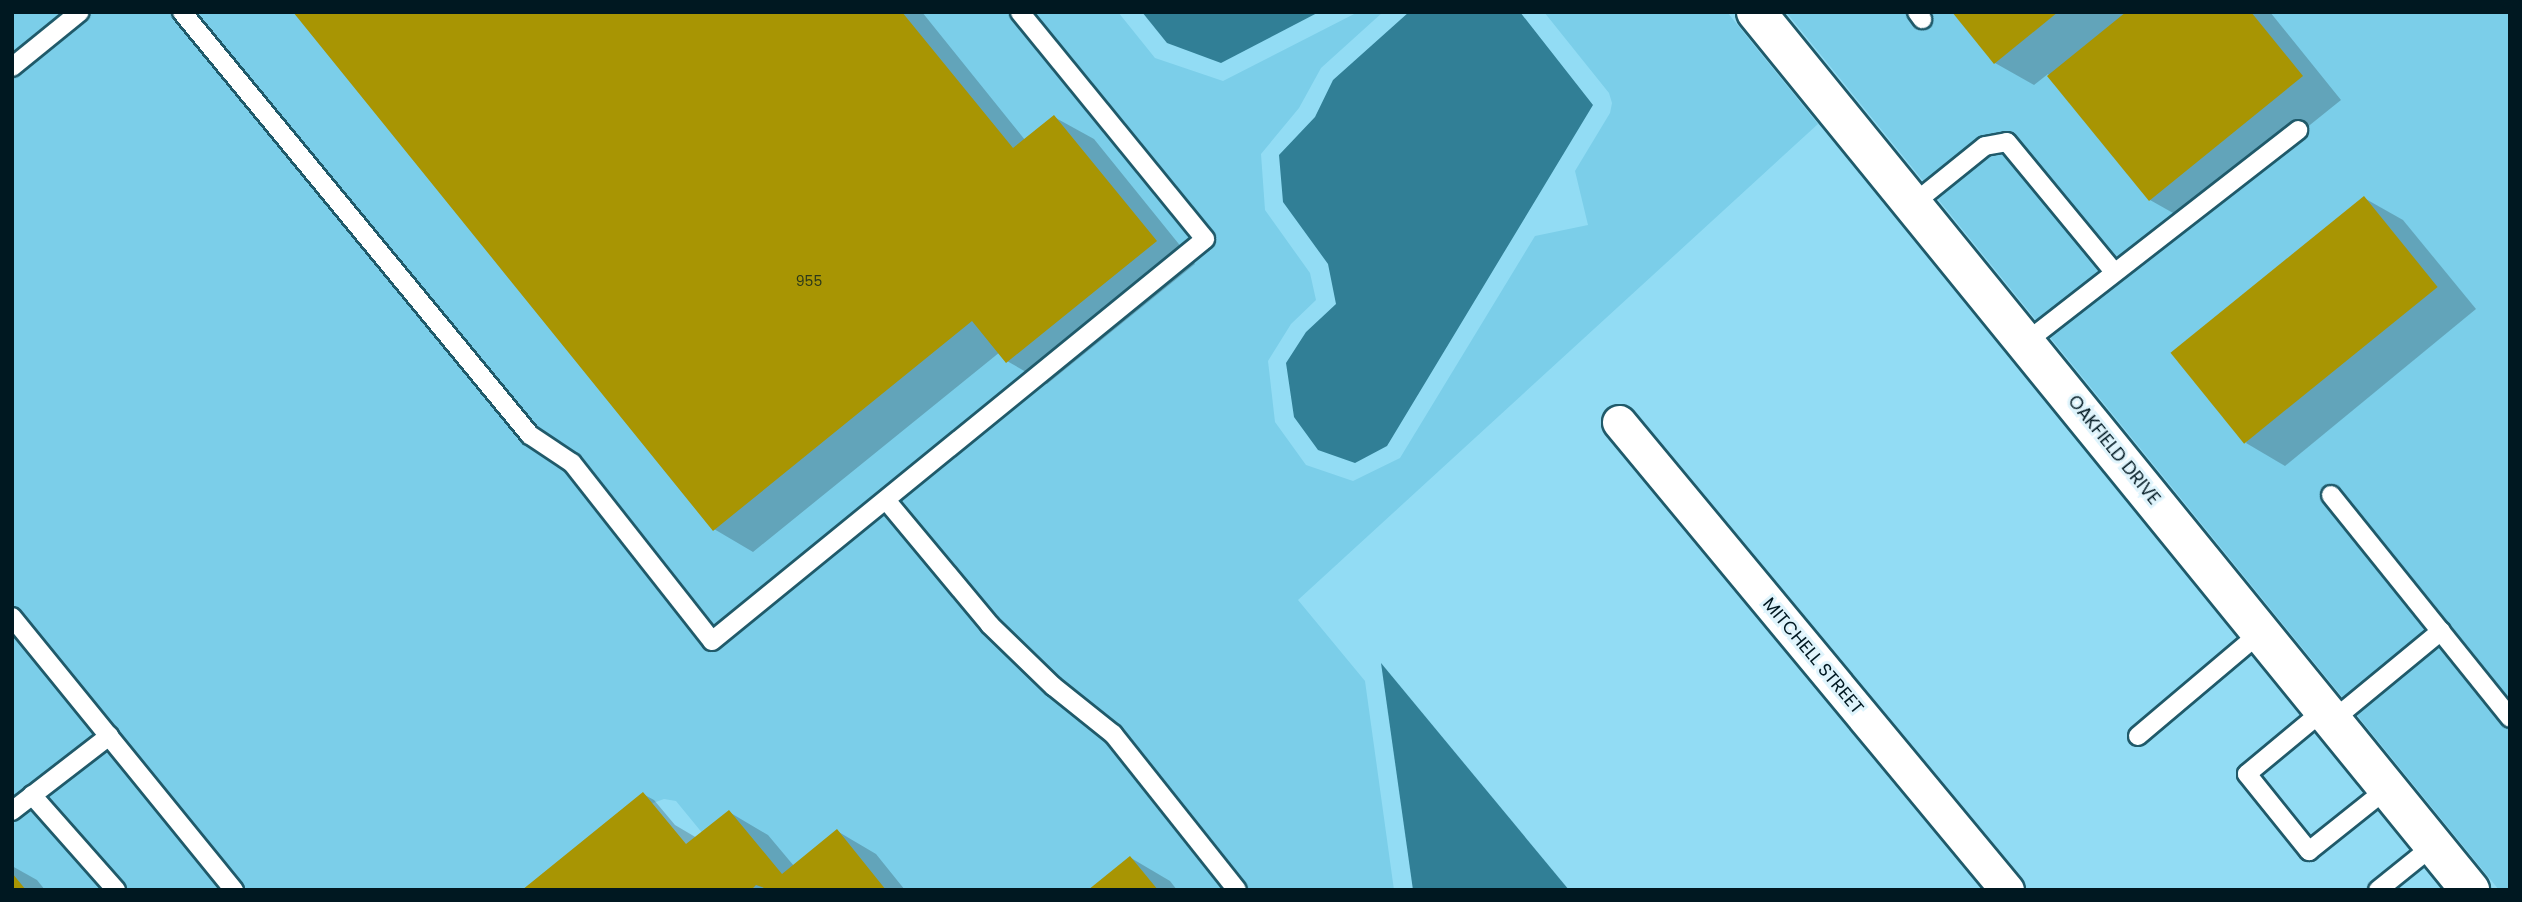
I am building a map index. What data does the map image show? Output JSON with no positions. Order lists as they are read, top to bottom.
{
  "streets": {
    "street": ["OAKFIELD DRIVE", "MITCHELL STREET"]
  },
  "house_numbers": ["955"]
}
